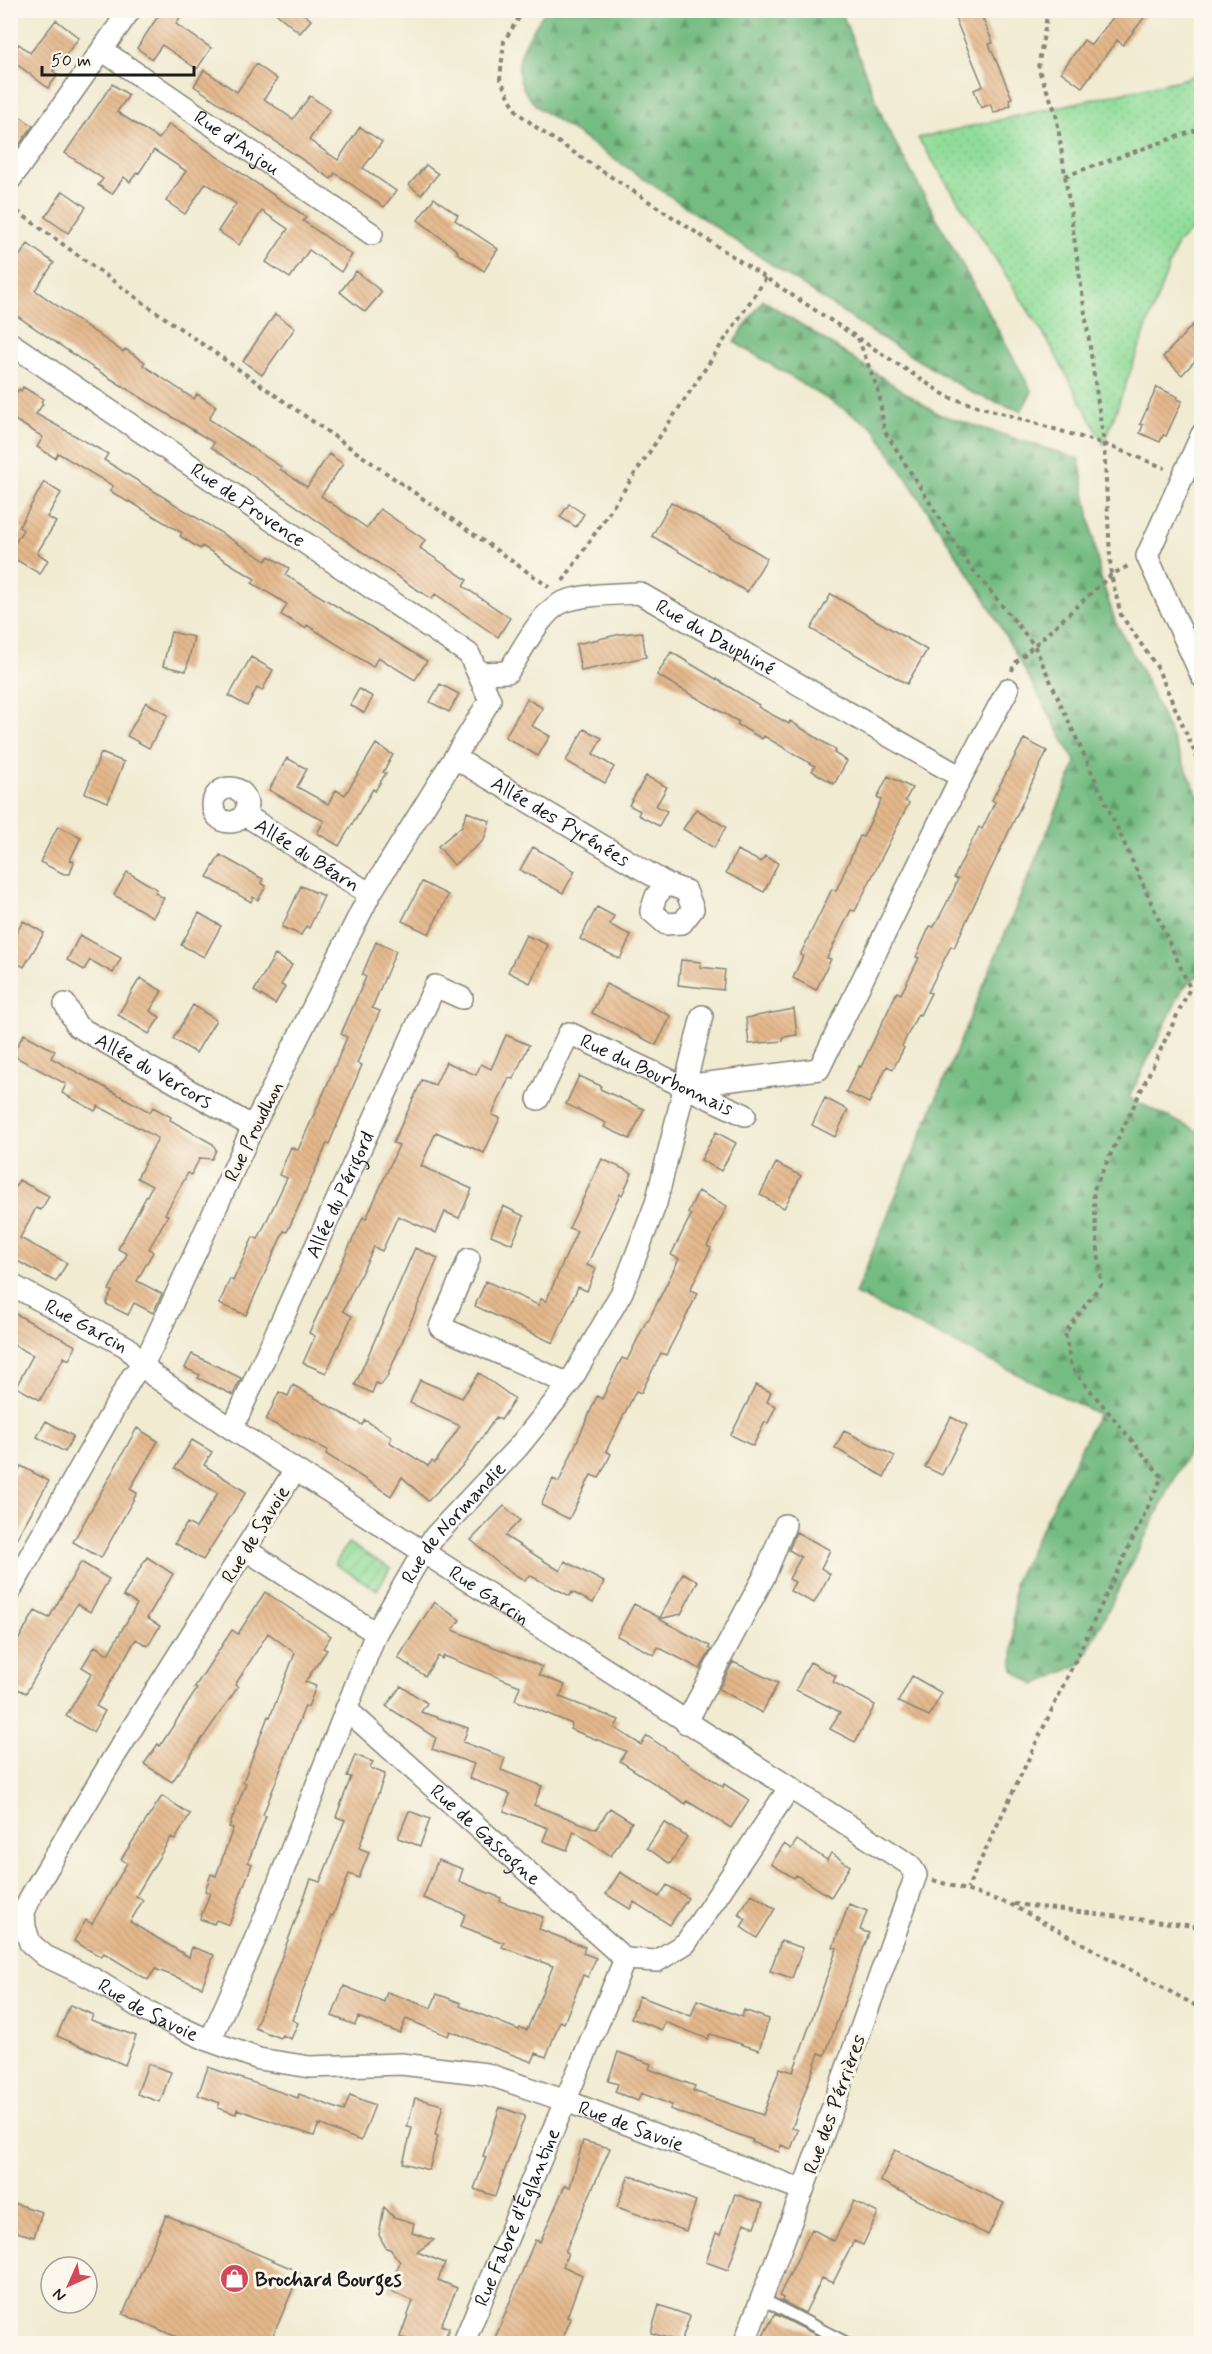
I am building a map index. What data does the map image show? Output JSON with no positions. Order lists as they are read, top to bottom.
{
  "streets": {
    "street": [
      "Rue d'Anjou",
      "Rue de Provence",
      "Rue du Dauphiné",
      "Allée des Pyrénées",
      "Allée du Béarn",
      "Allée du Vercors",
      "Rue du Bourbonnais",
      "Rue Proudhon",
      "Allée du Périgord",
      "Rue Garcin",
      "Rue de Normandie",
      "Rue de Savoie",
      "Rue de Gascogne",
      "Rue des Pérrières",
      "Rue Fabre d'Églantine"
    ]
  },
  "crossings": [
    ["Rue de Provence", "Rue Proudhon"],
    ["Allée des Pyrénées", "Rue Proudhon"],
    ["Allée du Béarn", "Rue Proudhon"],
    ["Allée du Vercors", "Rue Proudhon"],
    ["Rue du Bourbonnais", "Rue de Normandie"],
    ["Rue Proudhon", "Rue Garcin"],
    ["Allée du Périgord", "Rue Garcin"],
    ["Rue Garcin", "Rue de Normandie"],
    ["Rue Garcin", "Rue de Savoie"],
    ["Rue Garcin", "Rue des Pérrières"],
    ["Rue de Normandie", "Rue de Savoie"],
    ["Rue de Normandie", "Rue de Gascogne"],
    ["Rue de Savoie", "Rue des Pérrières"],
    ["Rue de Savoie", "Rue Fabre d'Églantine"],
    ["Rue de Gascogne", "Rue Fabre d'Églantine"]
  ],
  "places": {
    "shop": ["Brochard Bourges"]
  },
  "scale_bar": "50 m",
  "north": "bottom left"
}
